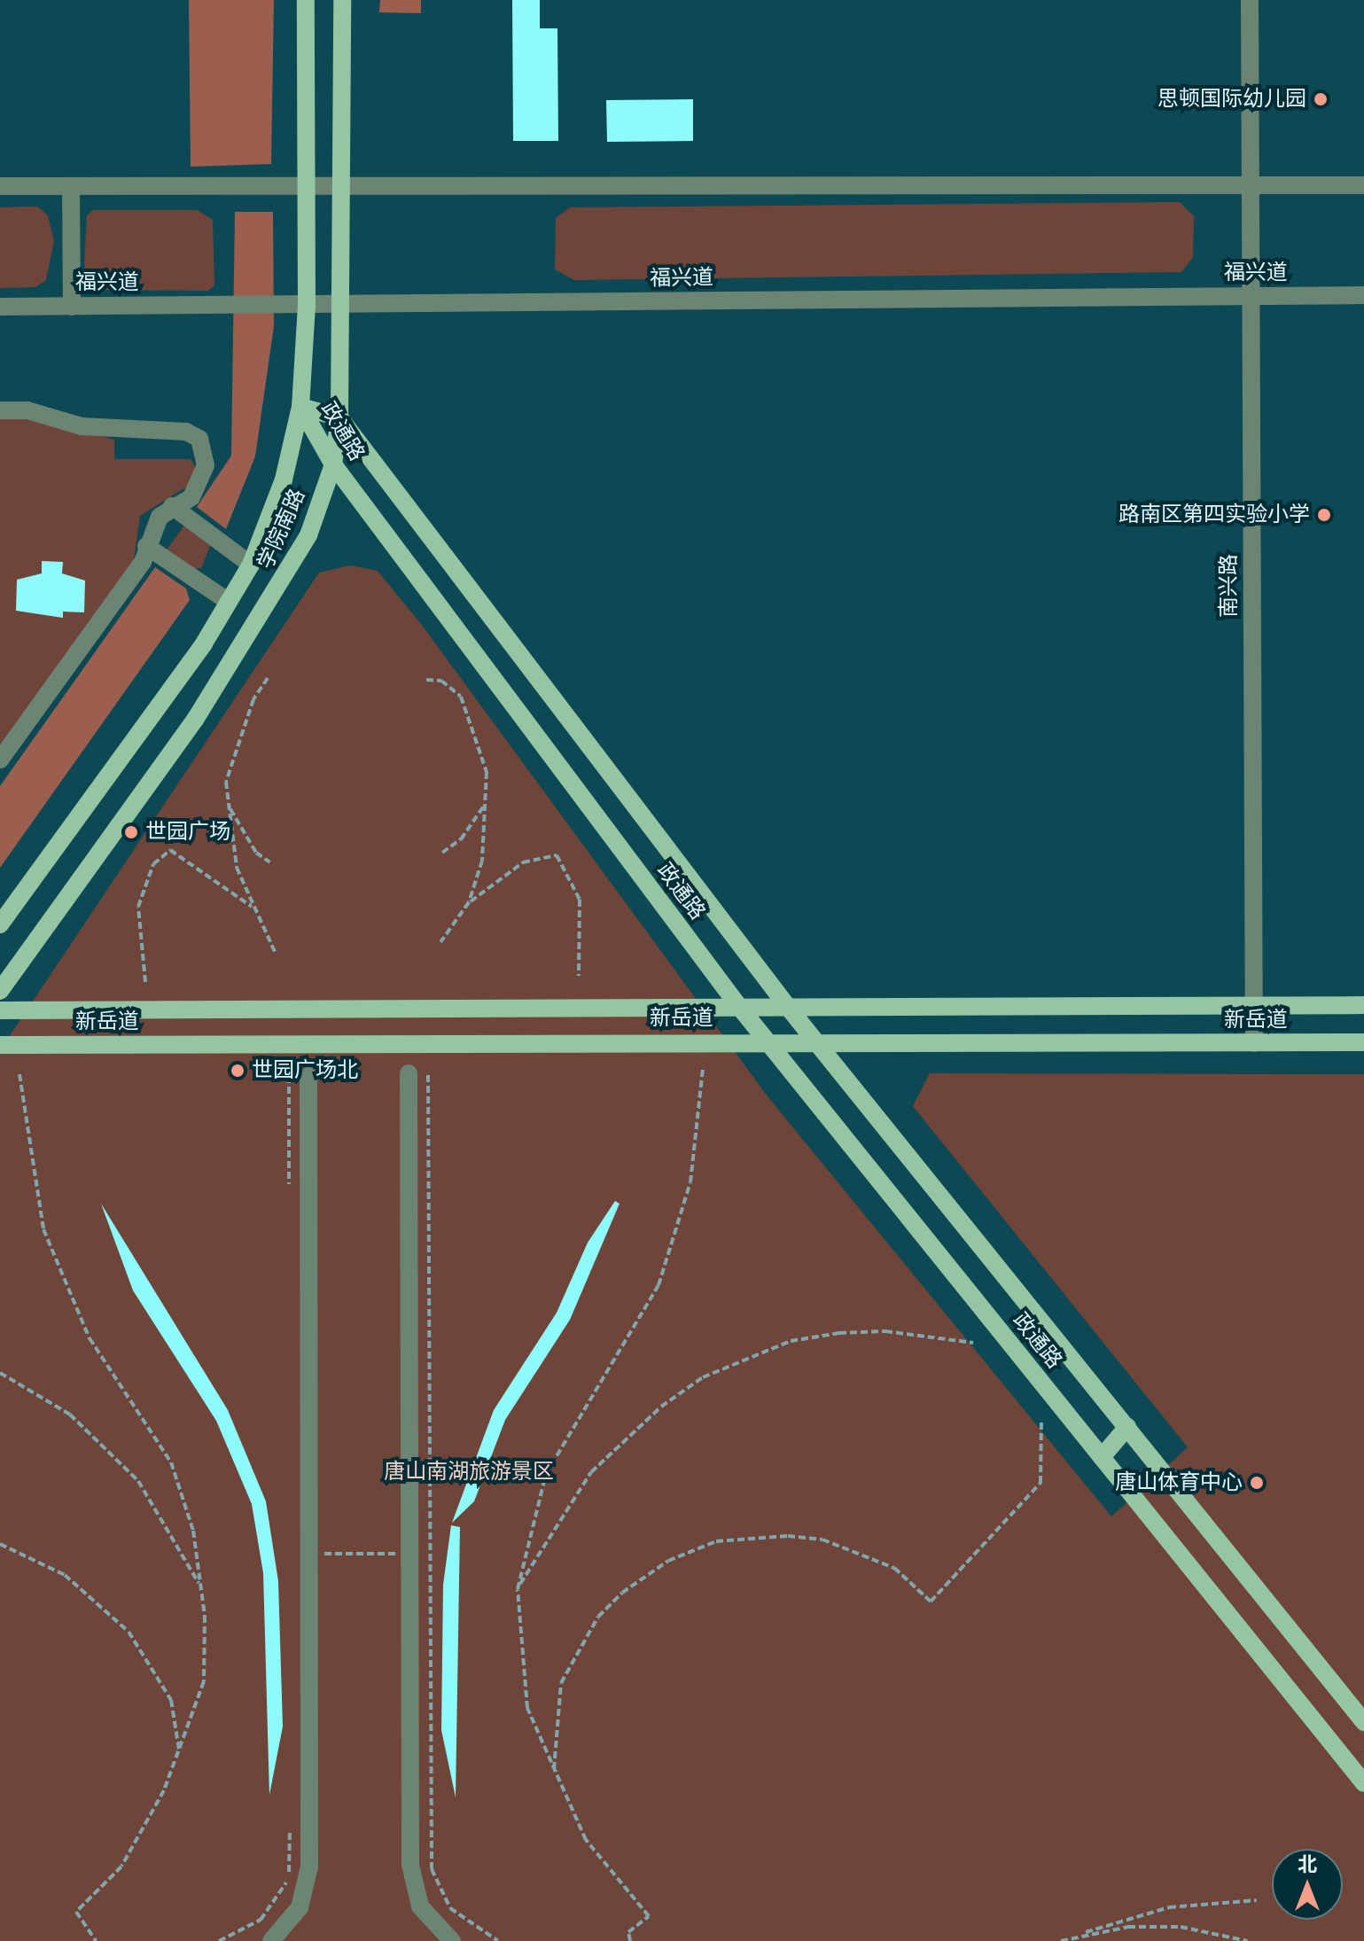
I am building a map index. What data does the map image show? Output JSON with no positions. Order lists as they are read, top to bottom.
{
  "streets": {
    "main road": ["政通路", "学院南路", "新岳道"],
    "street": ["福兴道", "南兴路"]
  },
  "crossings": [
    ["福兴道", "学院南路"],
    ["福兴道", "南兴路"],
    ["政通路", "学院南路"],
    ["政通路", "新岳道"],
    ["南兴路", "新岳道"]
  ],
  "parks": ["唐山南湖旅游景区"],
  "places": [
    "思顿国际幼儿园",
    "路南区第四实验小学",
    "世园广场",
    "世园广场北",
    "唐山体育中心"
  ],
  "north": "top"
}
